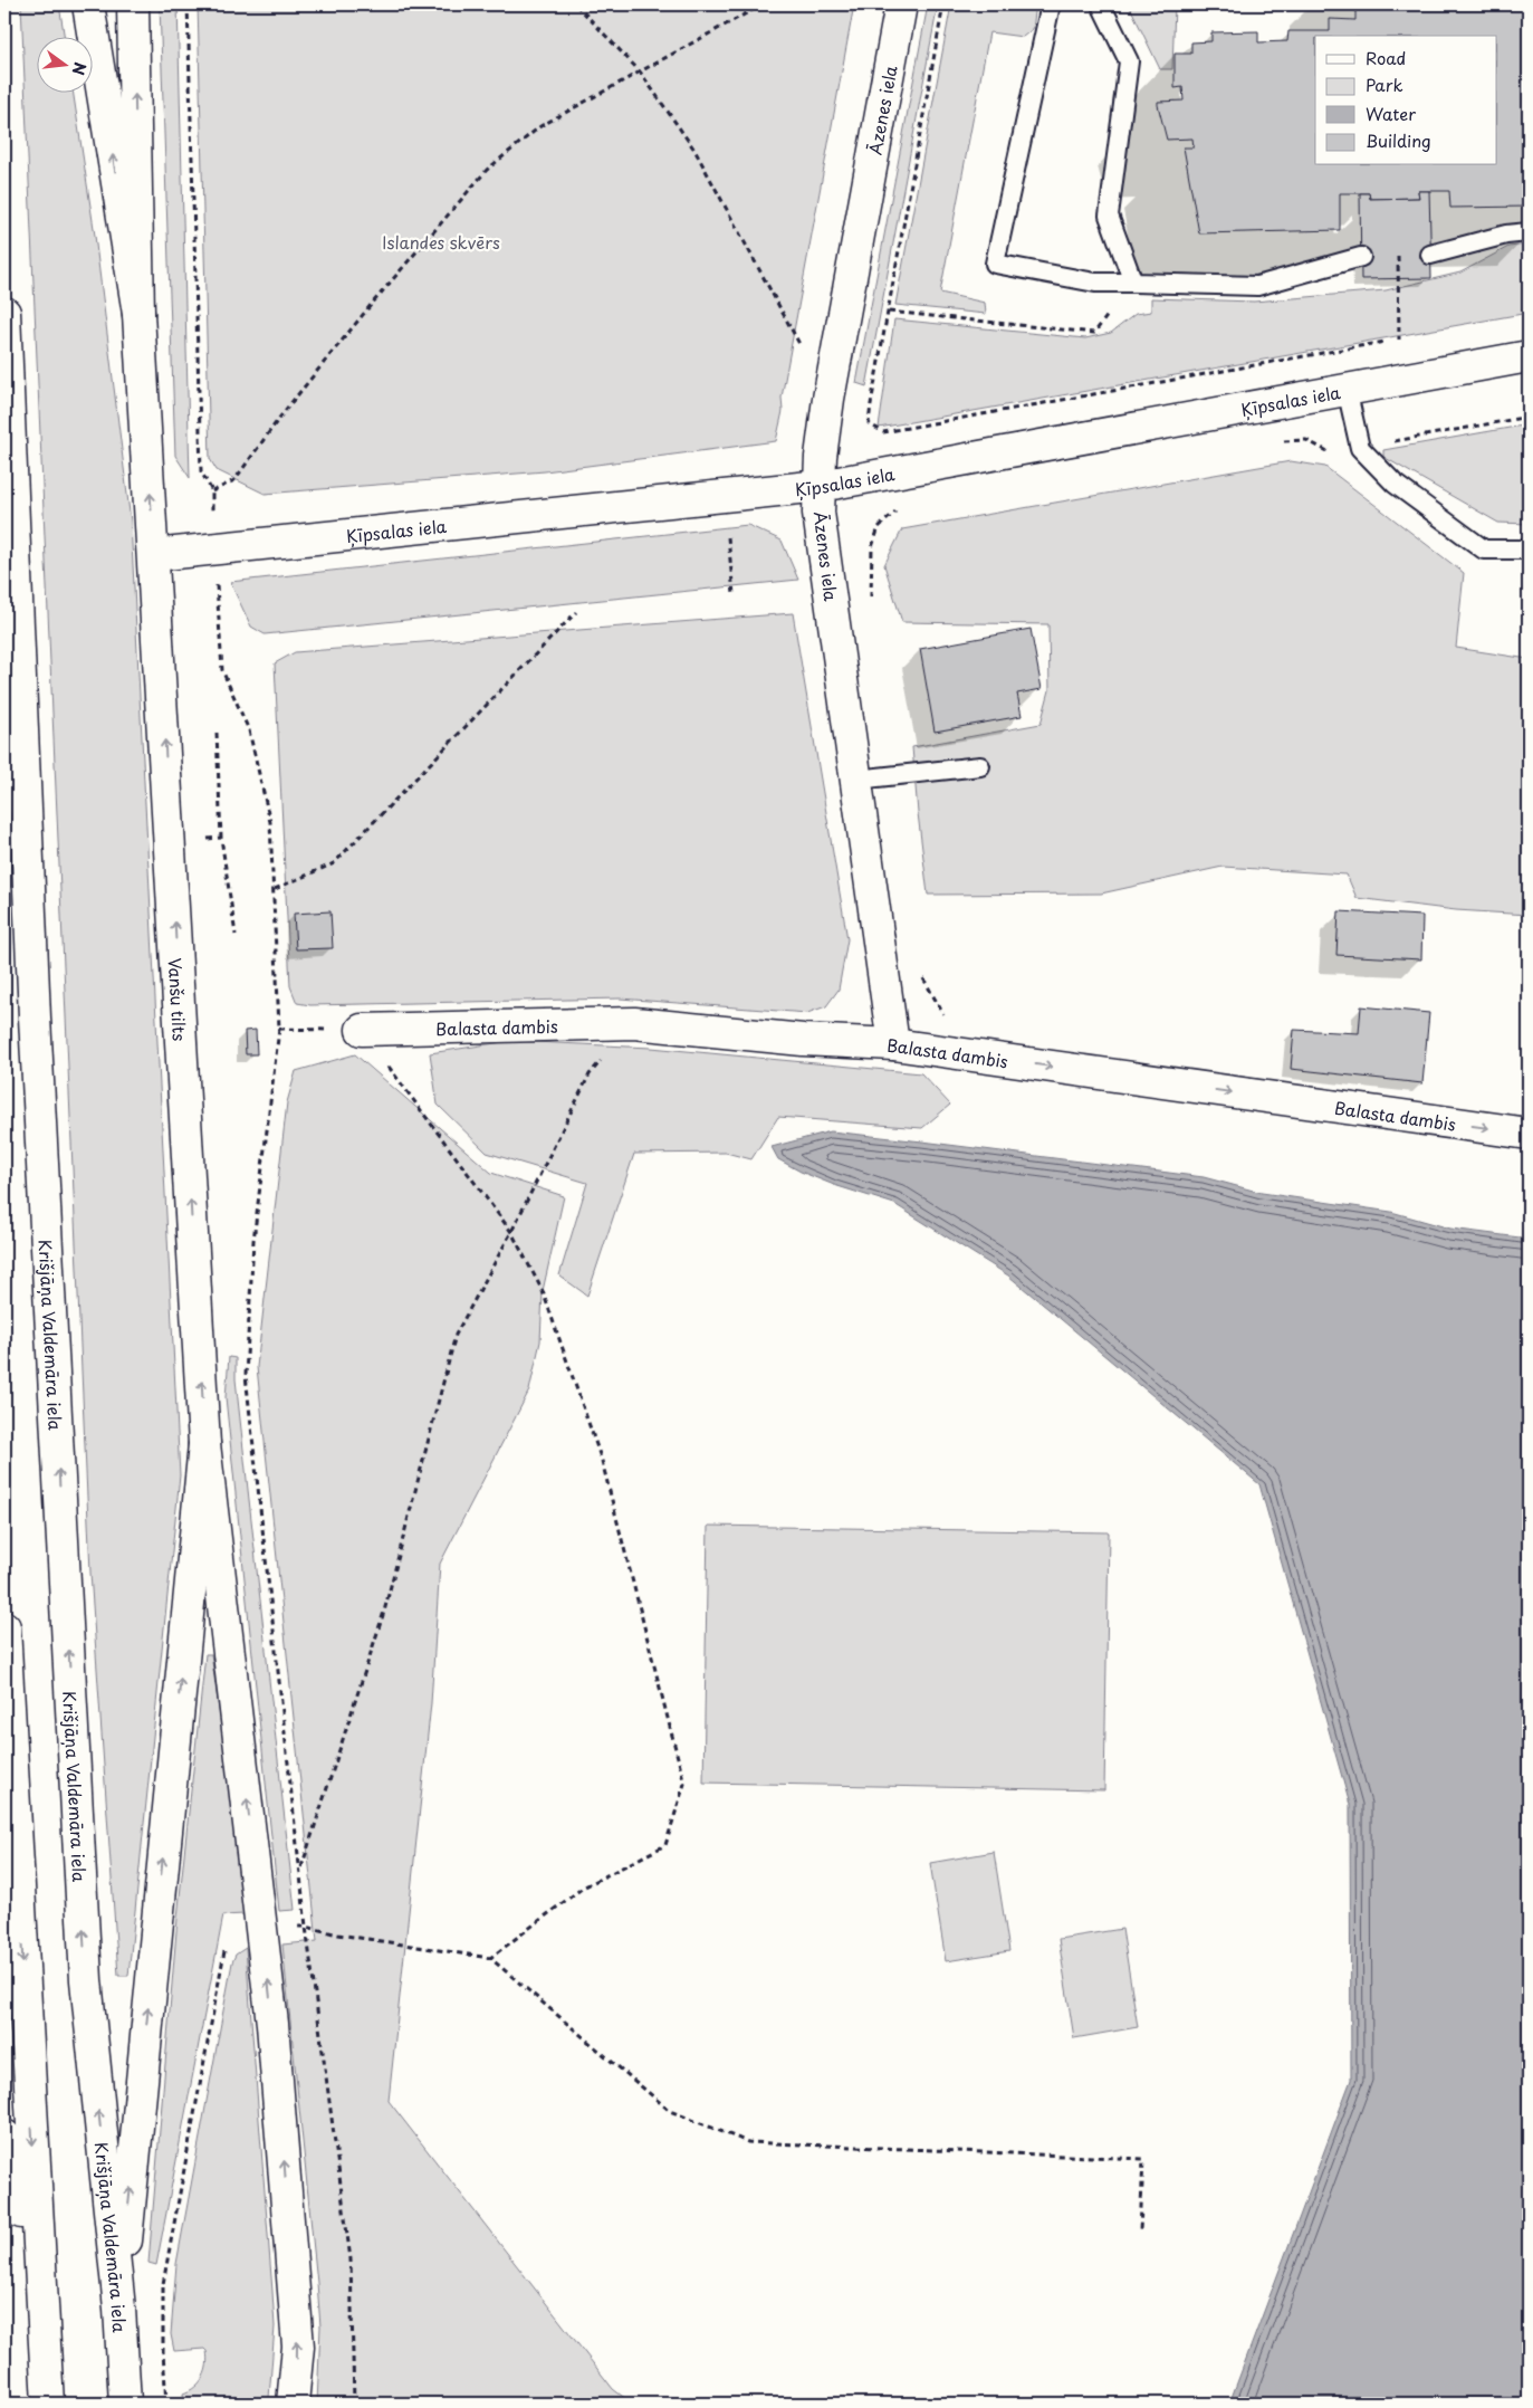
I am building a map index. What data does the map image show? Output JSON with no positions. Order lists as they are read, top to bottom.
{
  "streets": {
    "street": [
      "Āzenes iela",
      "Ķīpsalas iela",
      "Vanšu tilts",
      "Balasta dambis",
      "Krišjāņa Valdemāra iela"
    ]
  },
  "crossings": [
    ["Āzenes iela", "Ķīpsalas iela"],
    ["Āzenes iela", "Balasta dambis"],
    ["Ķīpsalas iela", "Vanšu tilts"]
  ],
  "one_way": ["Vanšu tilts", "Balasta dambis"],
  "parks": ["Islandes skvērs"],
  "legend": [
    "Road",
    "Park",
    "Water",
    "Building"
  ],
  "north": "right"
}
